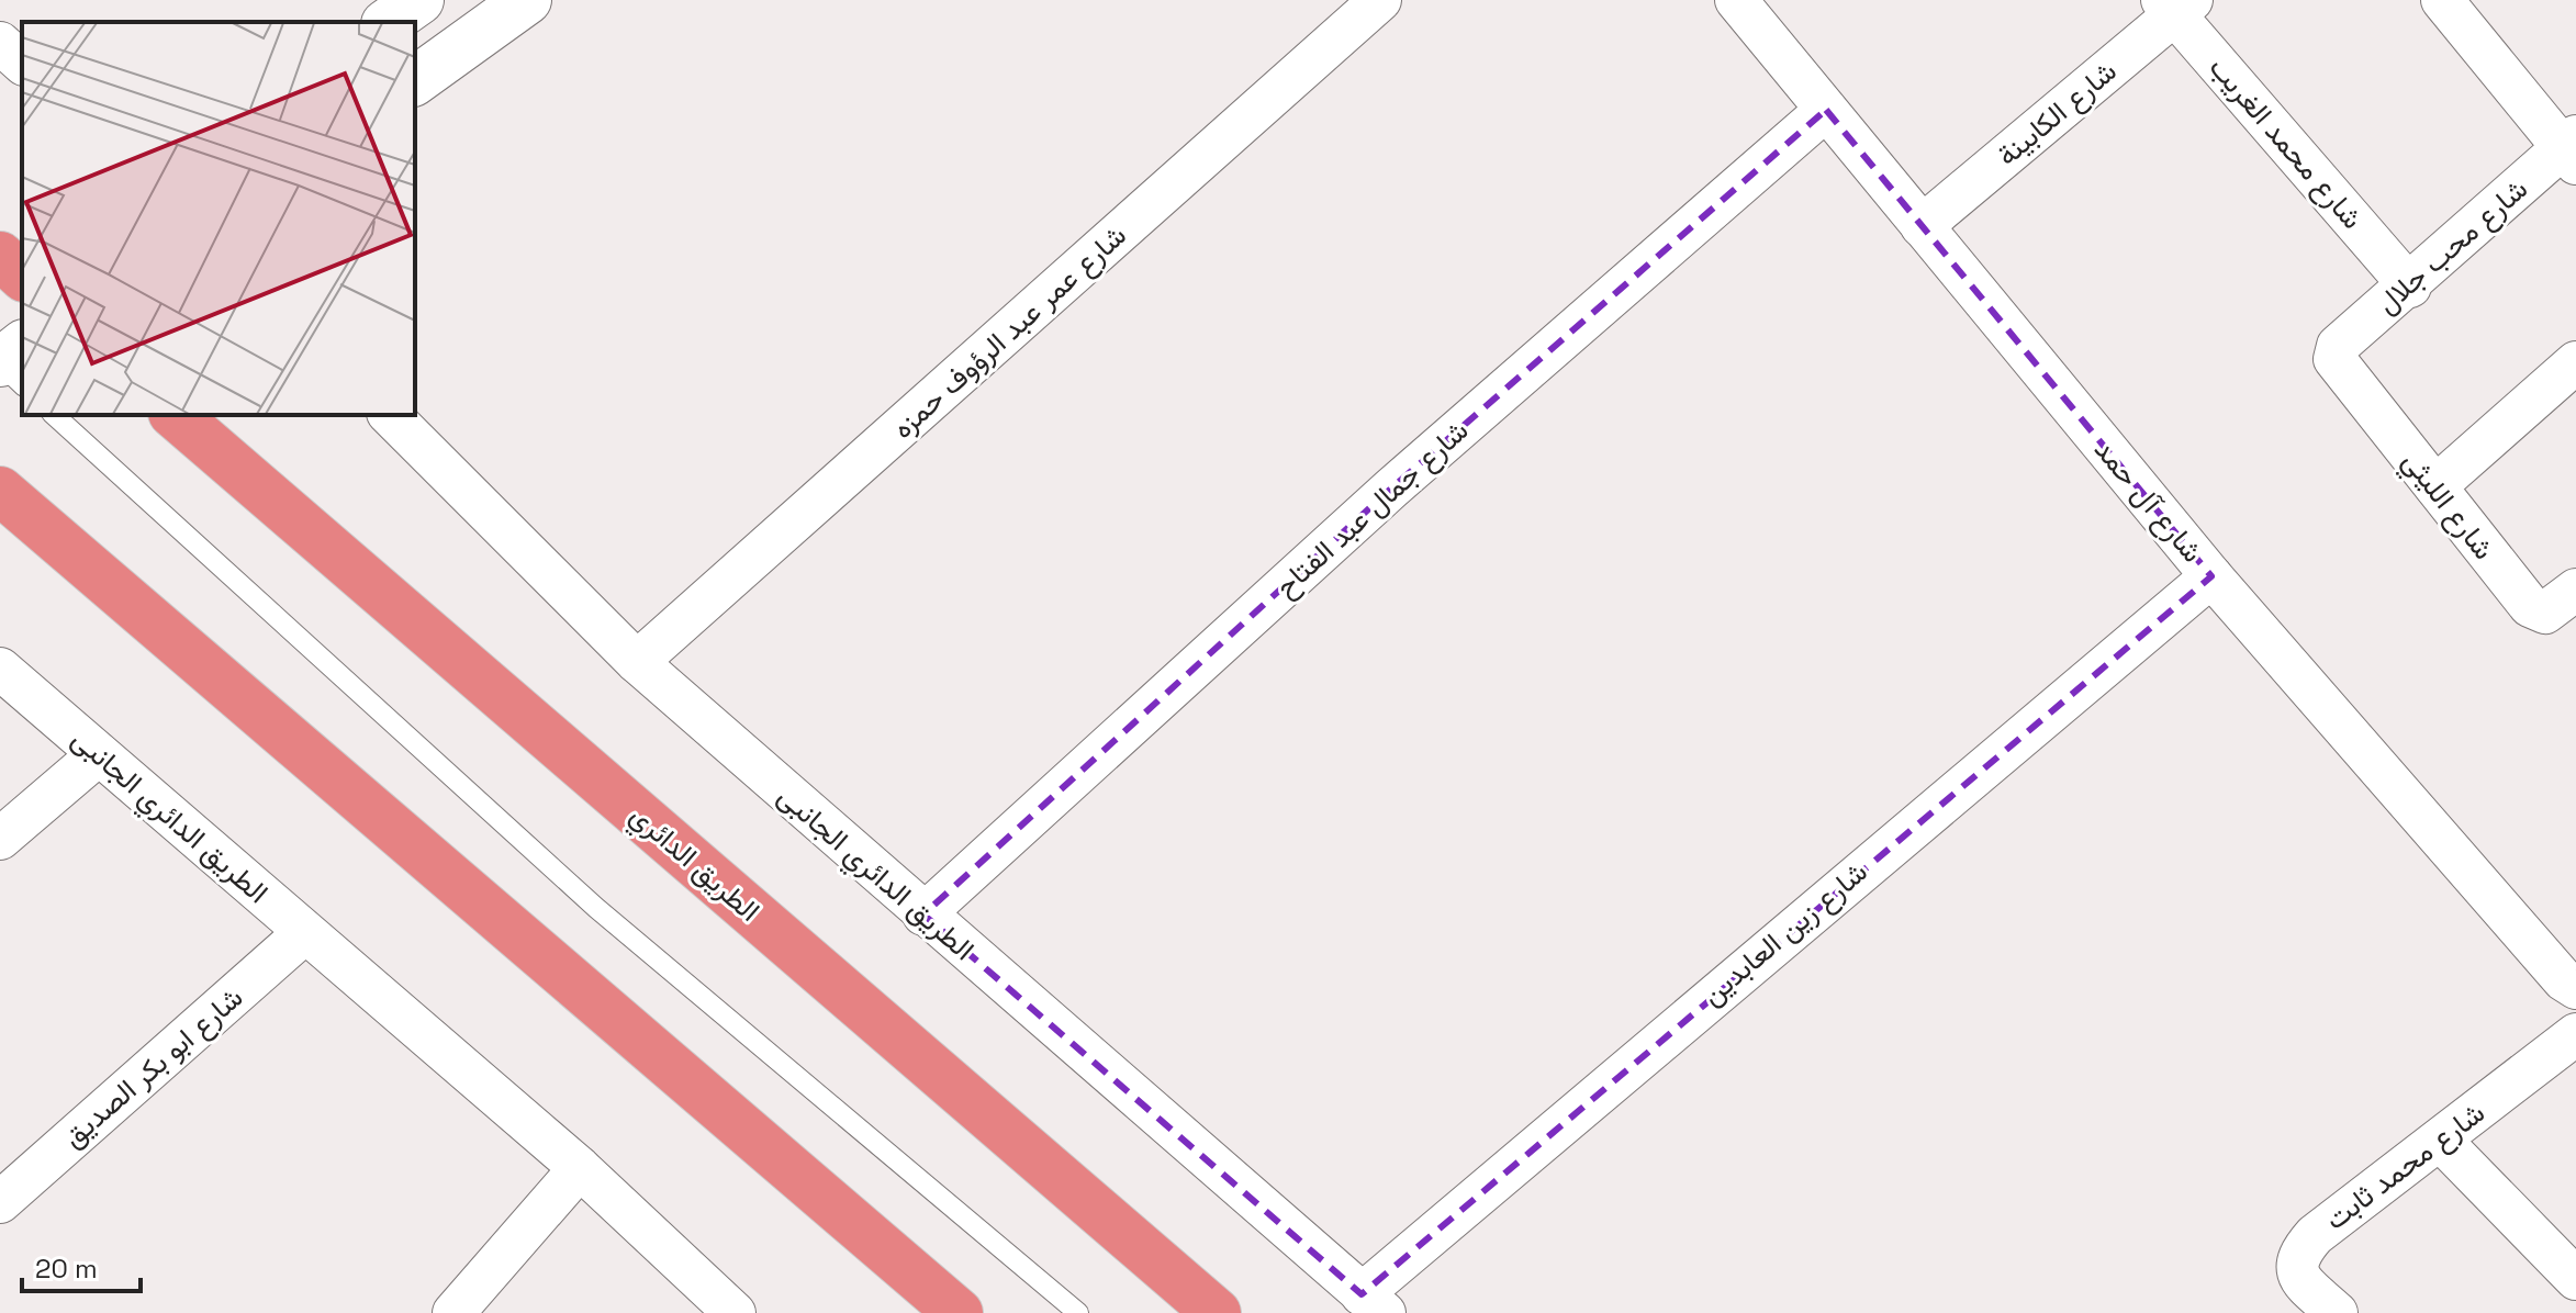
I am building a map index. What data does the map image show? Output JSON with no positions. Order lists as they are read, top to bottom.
{
  "streets": {
    "highway": ["الطريق الدائري"],
    "street": [
      "شارع الكابينة",
      "شارع محمد الغريب",
      "شارع محب جلال",
      "شارع عمر عبد الرؤوف حمزه",
      "شارع آل حمد",
      "شارع الليثي",
      "شارع جمال عبد الفتاح",
      "الطريق الدائري الجانبى",
      "شارع زين العابدين",
      "شارع ابو بكر الصديق",
      "شارع محمد ثابت"
    ]
  },
  "crossings": [
    ["شارع الكابينة", "شارع محمد الغريب"],
    ["شارع الكابينة", "شارع آل حمد"],
    ["شارع محمد الغريب", "شارع محب جلال"],
    ["شارع محب جلال", "شارع الليثي"],
    ["شارع عمر عبد الرؤوف حمزه", "الطريق الدائري الجانبى"],
    ["شارع آل حمد", "شارع جمال عبد الفتاح"],
    ["شارع آل حمد", "شارع زين العابدين"],
    ["شارع جمال عبد الفتاح", "الطريق الدائري الجانبى"],
    ["الطريق الدائري الجانبى", "شارع زين العابدين"],
    ["الطريق الدائري الجانبى", "شارع ابو بكر الصديق"]
  ],
  "scale_bar": "20 m"
}
